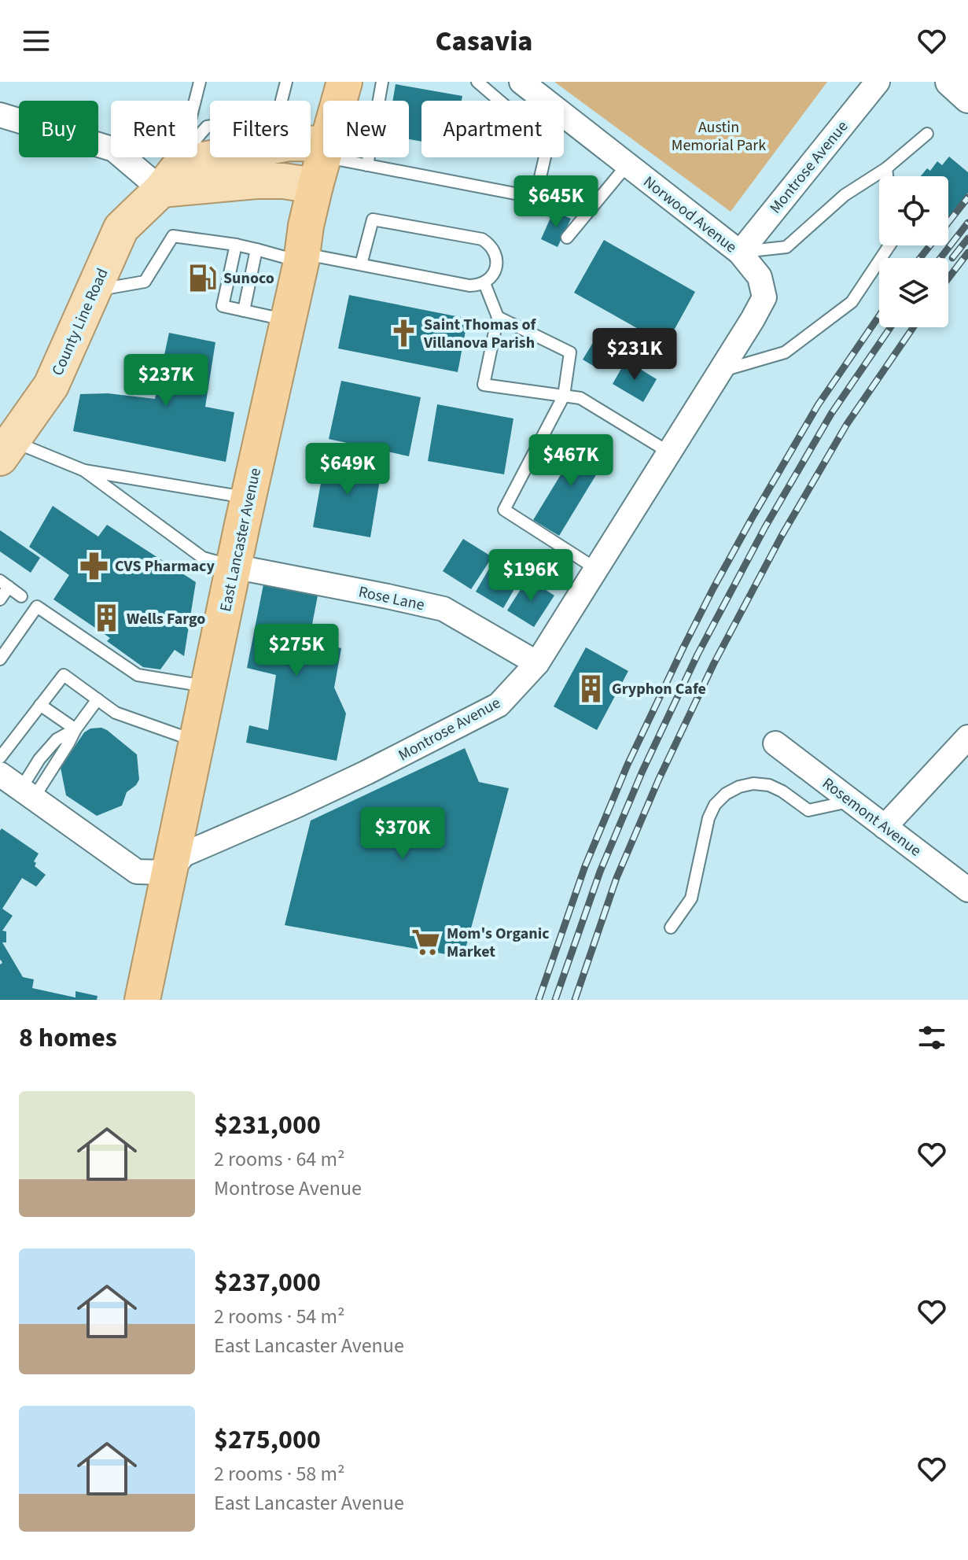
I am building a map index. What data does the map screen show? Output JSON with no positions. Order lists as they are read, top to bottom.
{
  "streets": {
    "highway": ["East Lancaster Avenue"],
    "main road": ["County Line Road"],
    "street": [
      "Montrose Avenue",
      "Norwood Avenue",
      "Rose Lane",
      "Rosemont Avenue"
    ]
  },
  "crossings": [
    ["Montrose Avenue", "Norwood Avenue"],
    ["Montrose Avenue", "East Lancaster Avenue"],
    ["Montrose Avenue", "Rose Lane"],
    ["East Lancaster Avenue", "Rose Lane"]
  ],
  "parks": ["Austin Memorial Park"],
  "places": {
    "fuel station": ["Sunoco"],
    "church": ["Saint Thomas of Villanova Parish"],
    "pharmacy": ["CVS Pharmacy"],
    "building": ["Wells Fargo", "Gryphon Cafe"],
    "supermarket": ["Mom's Organic Market"]
  },
  "page": {
    "header": "Casavia",
    "chip": [
      "Buy",
      "Rent",
      "Filters",
      "New",
      "Apartment"
    ],
    "price": [
      "$645K",
      "$231K",
      "$237K",
      "$467K",
      "$649K",
      "$196K",
      "$275K",
      "$370K"
    ],
    "heading": "8 homes",
    "list": [
      {
        "name": "$231,000",
        "note": "2 rooms · 64 m² · Montrose Avenue"
      },
      {
        "name": "$237,000",
        "note": "2 rooms · 54 m² · East Lancaster Avenue"
      },
      {
        "name": "$275,000",
        "note": "2 rooms · 58 m² · East Lancaster Avenue"
      }
    ]
  }
}
